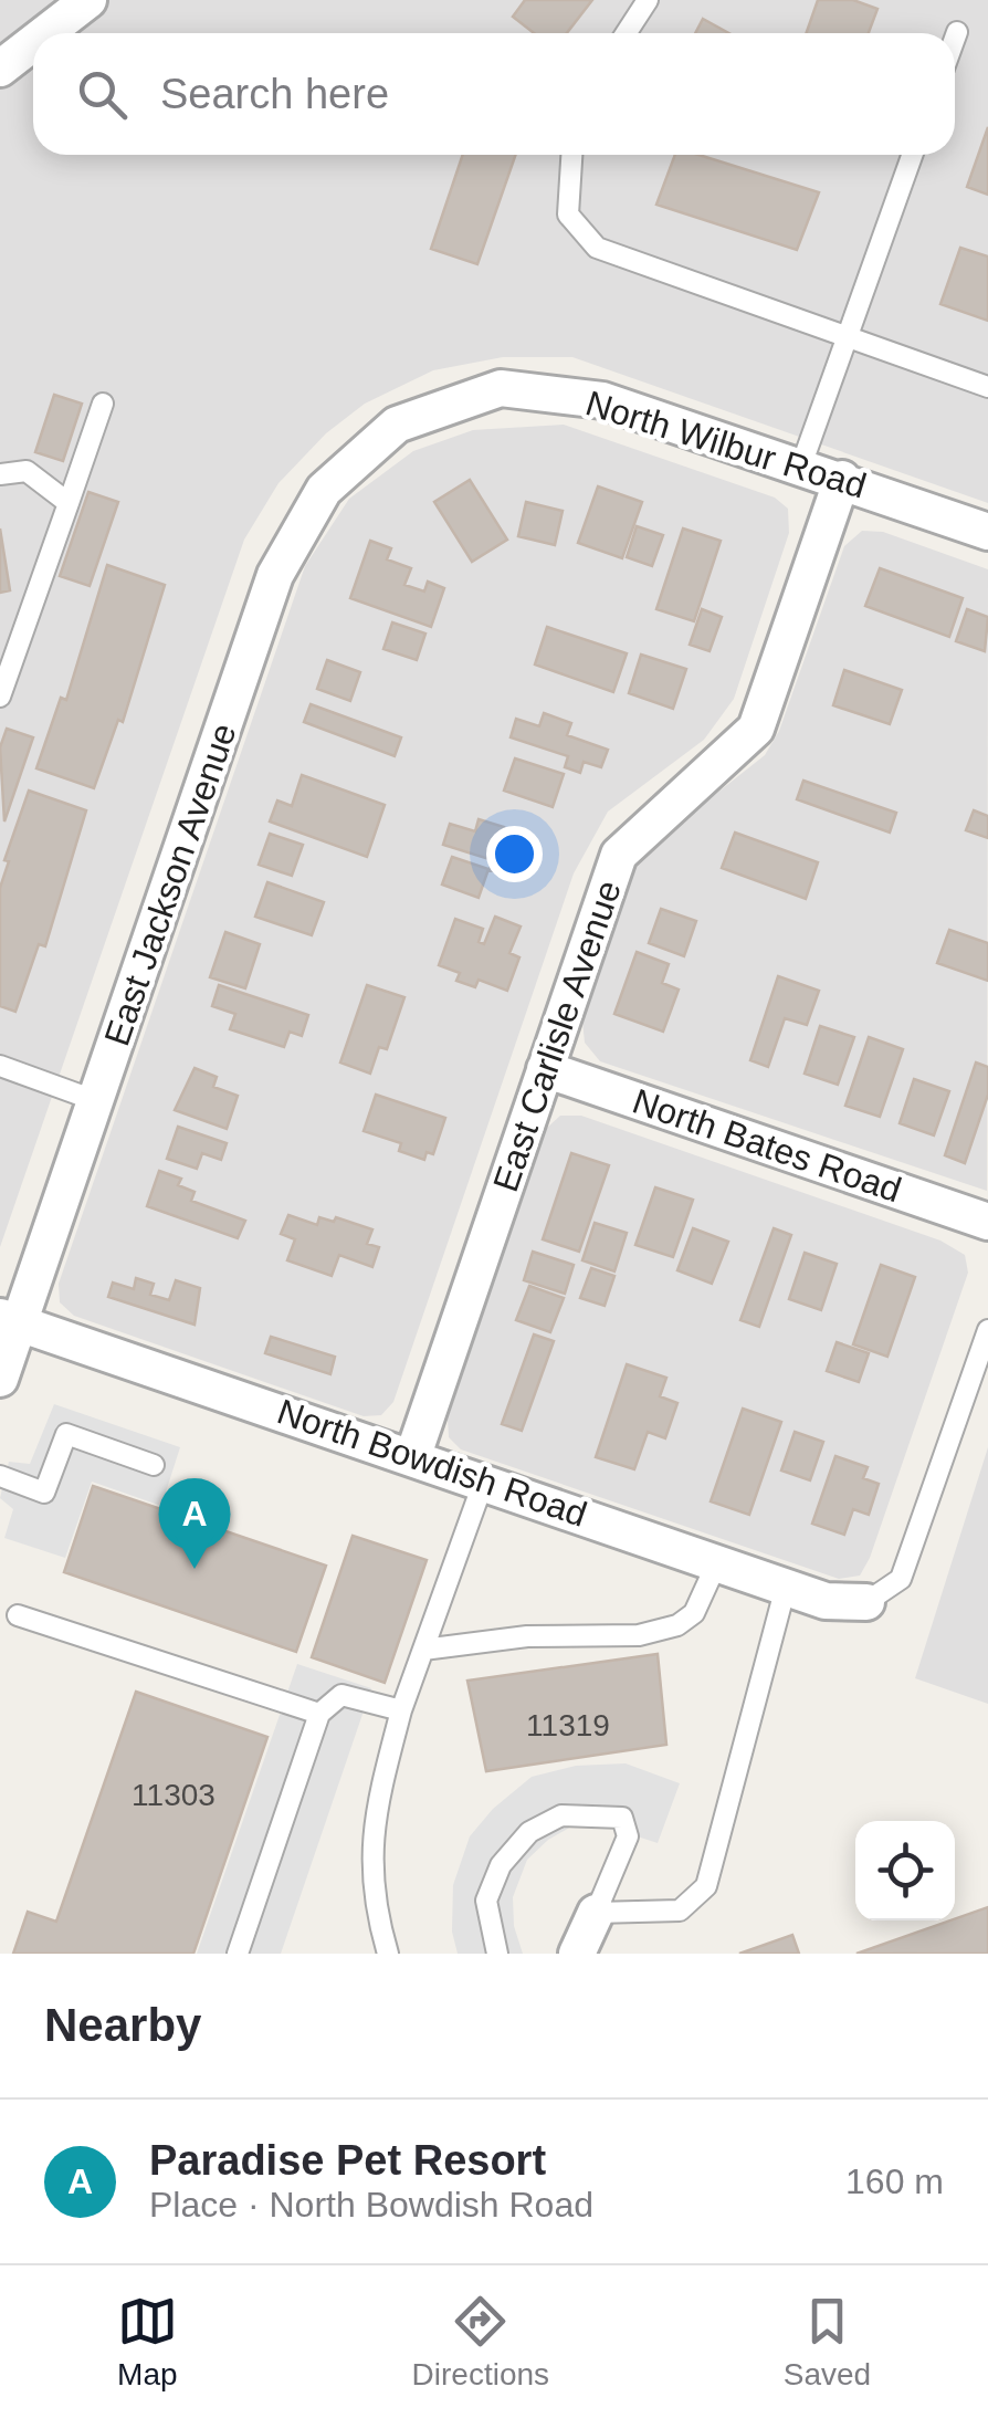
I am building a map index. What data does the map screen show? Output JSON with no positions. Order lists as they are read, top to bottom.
{
  "streets": {
    "street": [
      "North Wilbur Road",
      "East Jackson Avenue",
      "East Carlisle Avenue",
      "North Bates Road",
      "North Bowdish Road"
    ]
  },
  "crossings": [
    ["North Wilbur Road", "East Jackson Avenue"],
    ["North Wilbur Road", "East Carlisle Avenue"],
    ["East Jackson Avenue", "North Bowdish Road"],
    ["East Carlisle Avenue", "North Bates Road"],
    ["East Carlisle Avenue", "North Bowdish Road"]
  ],
  "house_numbers": ["11319", "11303"],
  "page": {
    "search": "Search here",
    "pins": "A",
    "heading": "Nearby",
    "list": [
      {
        "mark": "A",
        "name": "Paradise Pet Resort",
        "note": "Place · North Bowdish Road",
        "value": "160 m"
      }
    ],
    "nav": ["Map", "Directions", "Saved"]
  }
}
